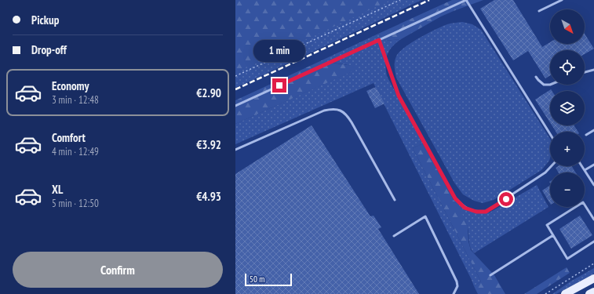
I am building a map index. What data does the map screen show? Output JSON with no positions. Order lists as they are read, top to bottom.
{
  "scale_bar": "50 m",
  "north": "bottom right",
  "page": {
    "banner": ["Pickup", "Drop-off"],
    "map_buttons": ["+", "−"],
    "bubble": "1 min",
    "list": [
      {
        "name": "Economy",
        "note": "3 min · 12:48",
        "value": "€2.90"
      },
      {
        "name": "Comfort",
        "note": "4 min · 12:49",
        "value": "€3.92"
      },
      {
        "name": "XL",
        "note": "5 min · 12:50",
        "value": "€4.93"
      }
    ],
    "buttons": "Confirm",
    "scale": "50 m"
  }
}
